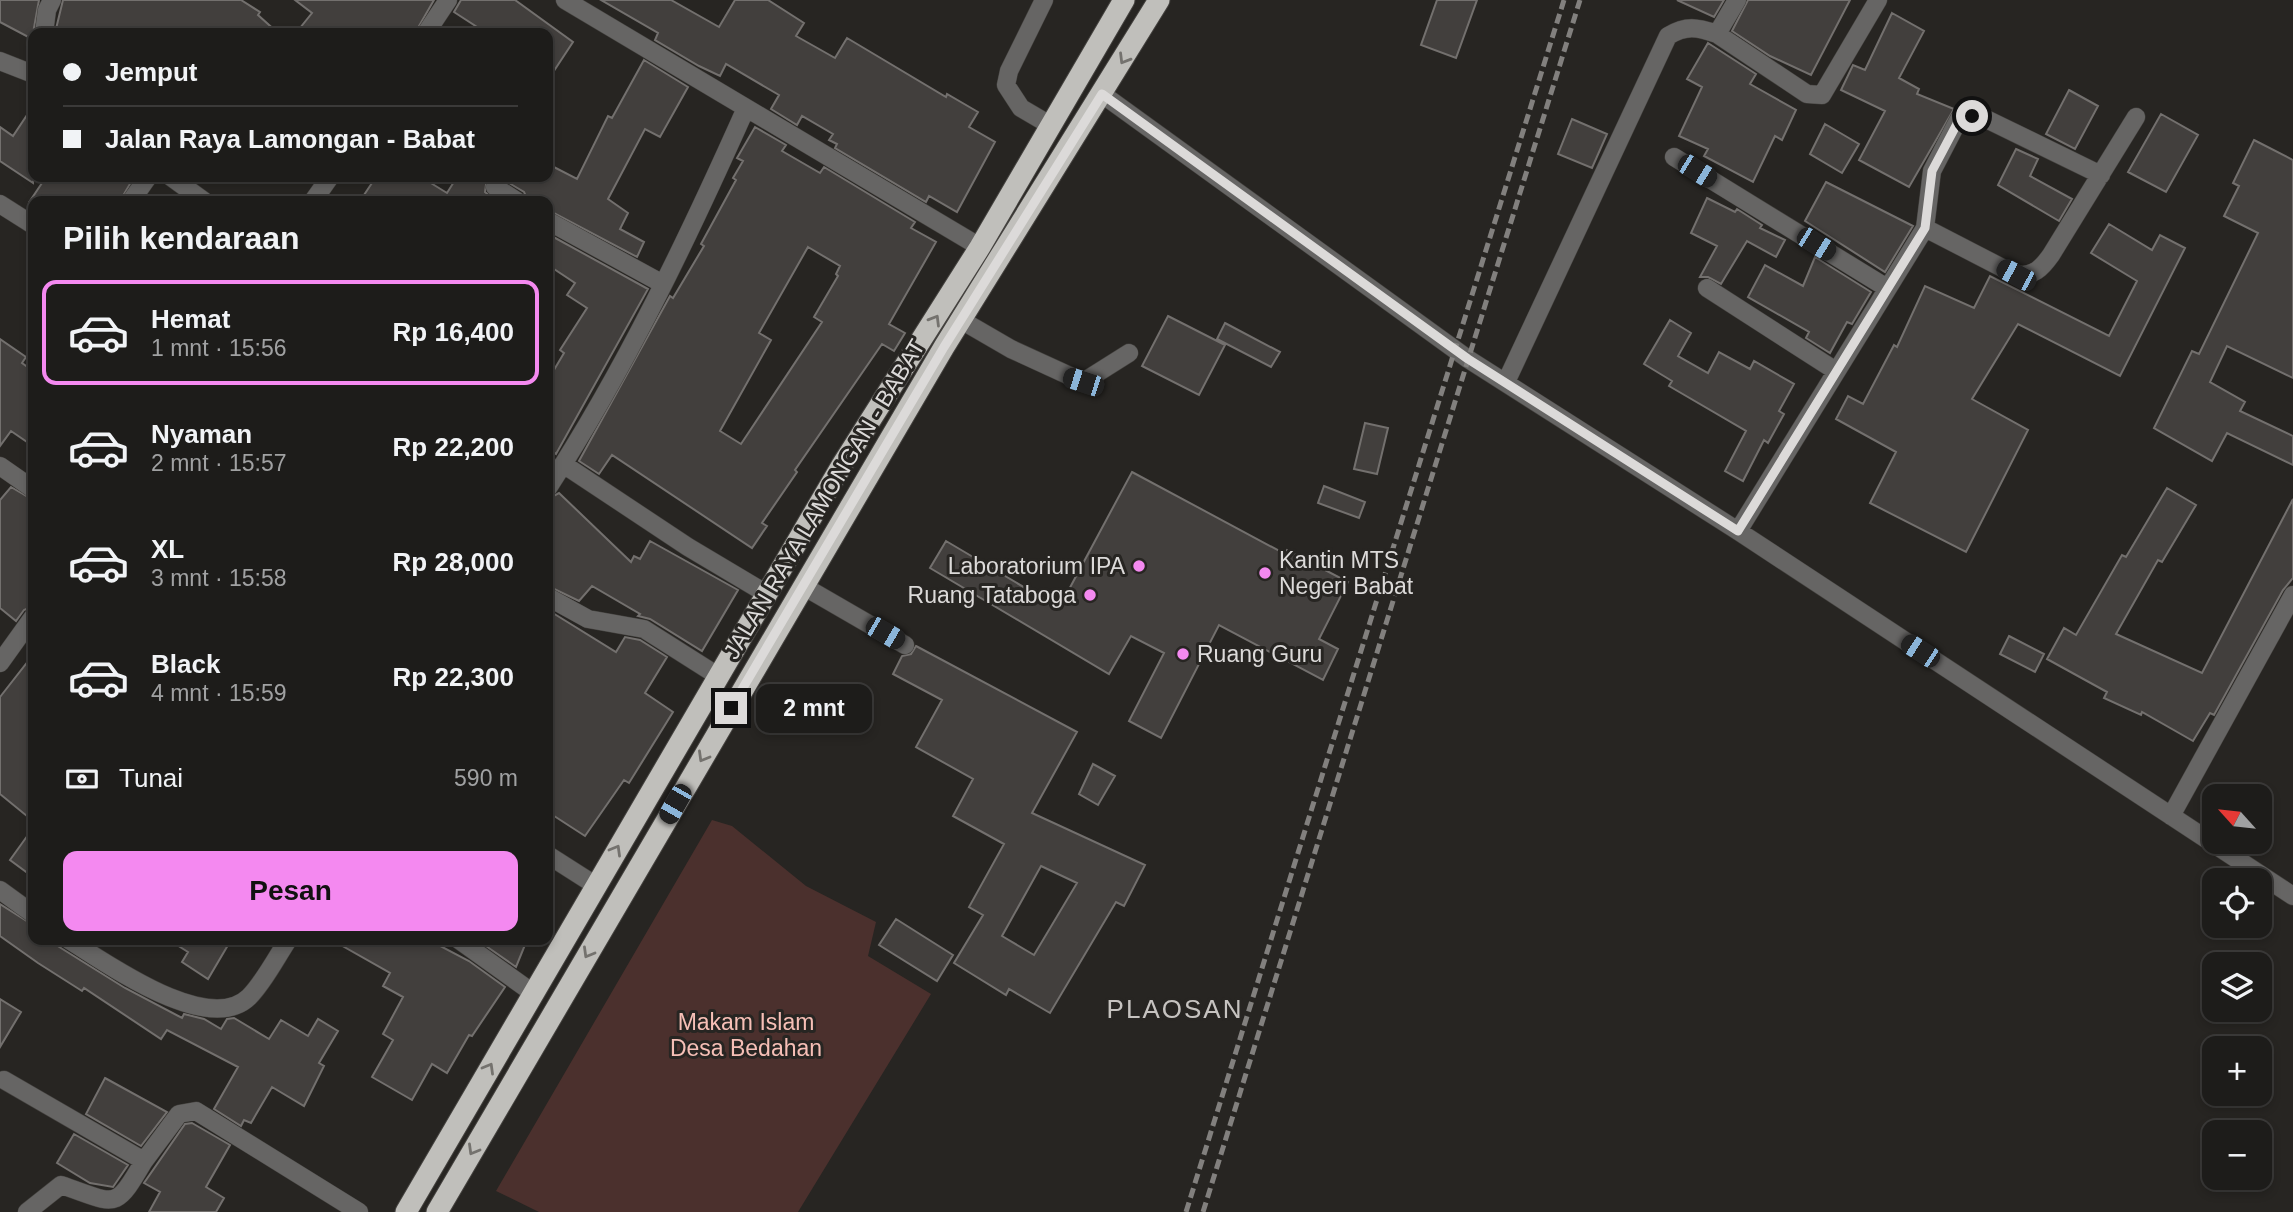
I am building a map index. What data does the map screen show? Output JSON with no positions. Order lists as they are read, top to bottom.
{
  "streets": {
    "highway": ["JALAN RAYA LAMONGAN - BABAT"]
  },
  "districts": ["PLAOSAN"],
  "parks": ["Makam Islam Desa Bedahan"],
  "places": [
    "Laboratorium IPA",
    "Kantin MTS Negeri Babat",
    "Ruang Tataboga",
    "Ruang Guru"
  ],
  "north": "top left",
  "page": {
    "banner": ["Jemput", "Jalan Raya Lamongan - Babat"],
    "heading": "Pilih kendaraan",
    "list": [
      {
        "name": "Hemat",
        "note": "1 mnt · 15:56",
        "value": "Rp 16,400"
      },
      {
        "name": "Nyaman",
        "note": "2 mnt · 15:57",
        "value": "Rp 22,200"
      },
      {
        "name": "XL",
        "note": "3 mnt · 15:58",
        "value": "Rp 28,000"
      },
      {
        "name": "Black",
        "note": "4 mnt · 15:59",
        "value": "Rp 22,300"
      }
    ],
    "bubble": "2 mnt",
    "pay": ["Tunai", "590 m"],
    "map_buttons": ["+", "−"],
    "buttons": "Pesan"
  }
}
